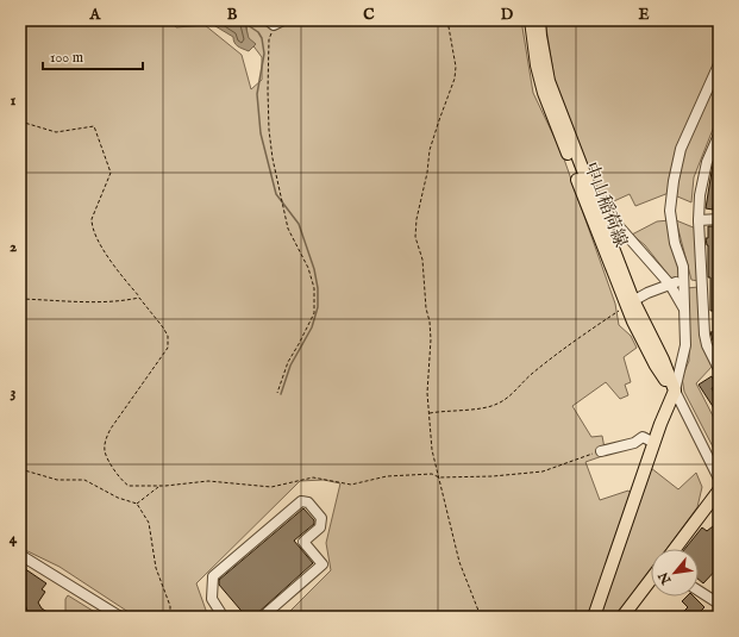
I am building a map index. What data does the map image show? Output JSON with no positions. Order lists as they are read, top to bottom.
{
  "streets": {
    "main road": ["中山稲荷線"]
  },
  "scale_bar": "100 m",
  "north": "bottom left",
  "grid": {
    "columns": [
      "A",
      "B",
      "C",
      "D",
      "E"
    ],
    "rows": [
      "1",
      "2",
      "3",
      "4"
    ]
  }
}
